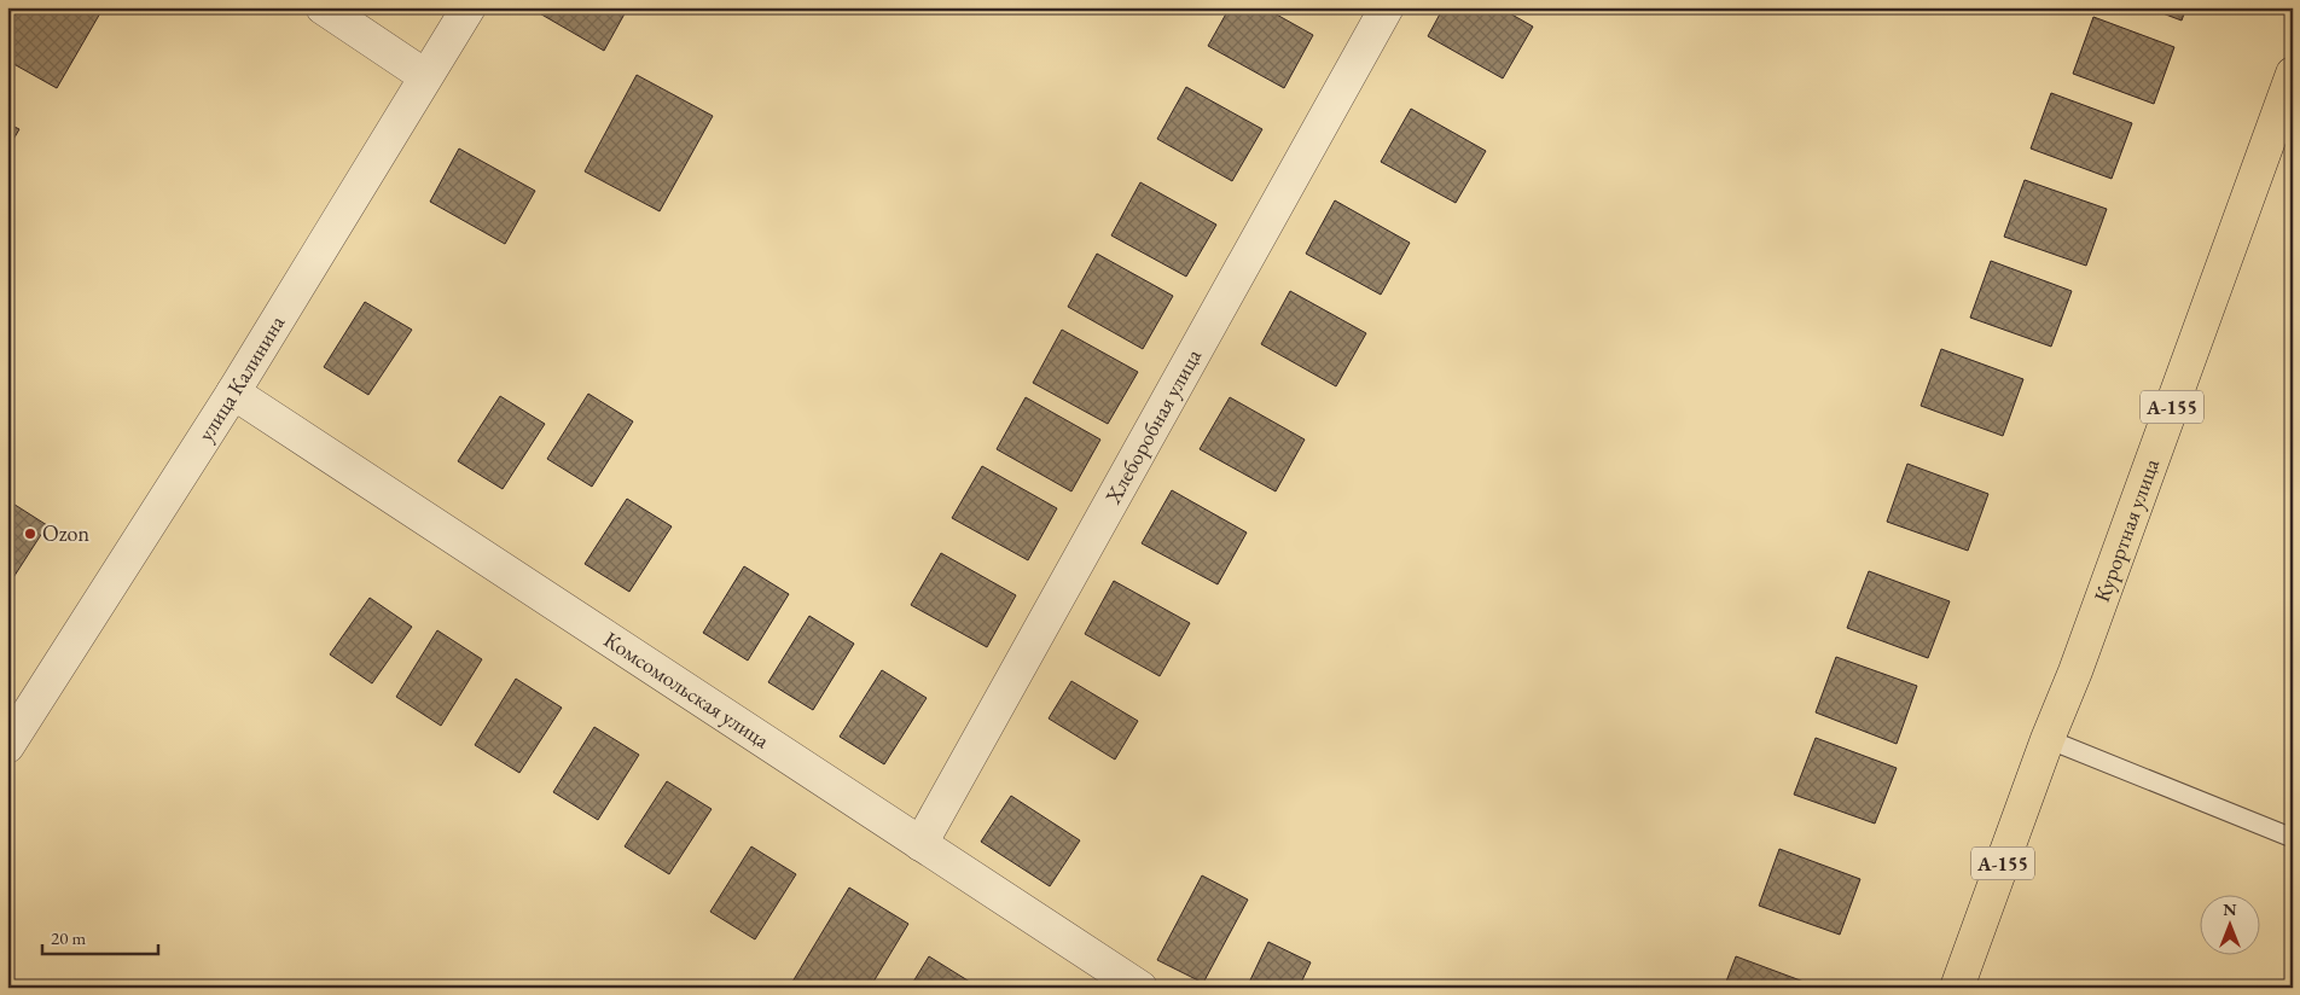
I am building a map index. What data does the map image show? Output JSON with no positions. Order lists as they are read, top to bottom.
{
  "streets": {
    "main road": ["А-155", "Курортная улица"],
    "street": ["улица Калинина", "Хлеборобная улица", "Комсомольская улица"]
  },
  "crossings": [
    ["улица Калинина", "Комсомольская улица"],
    ["Хлеборобная улица", "Комсомольская улица"]
  ],
  "places": ["Ozon"],
  "scale_bar": "20 m",
  "north": "top"
}
